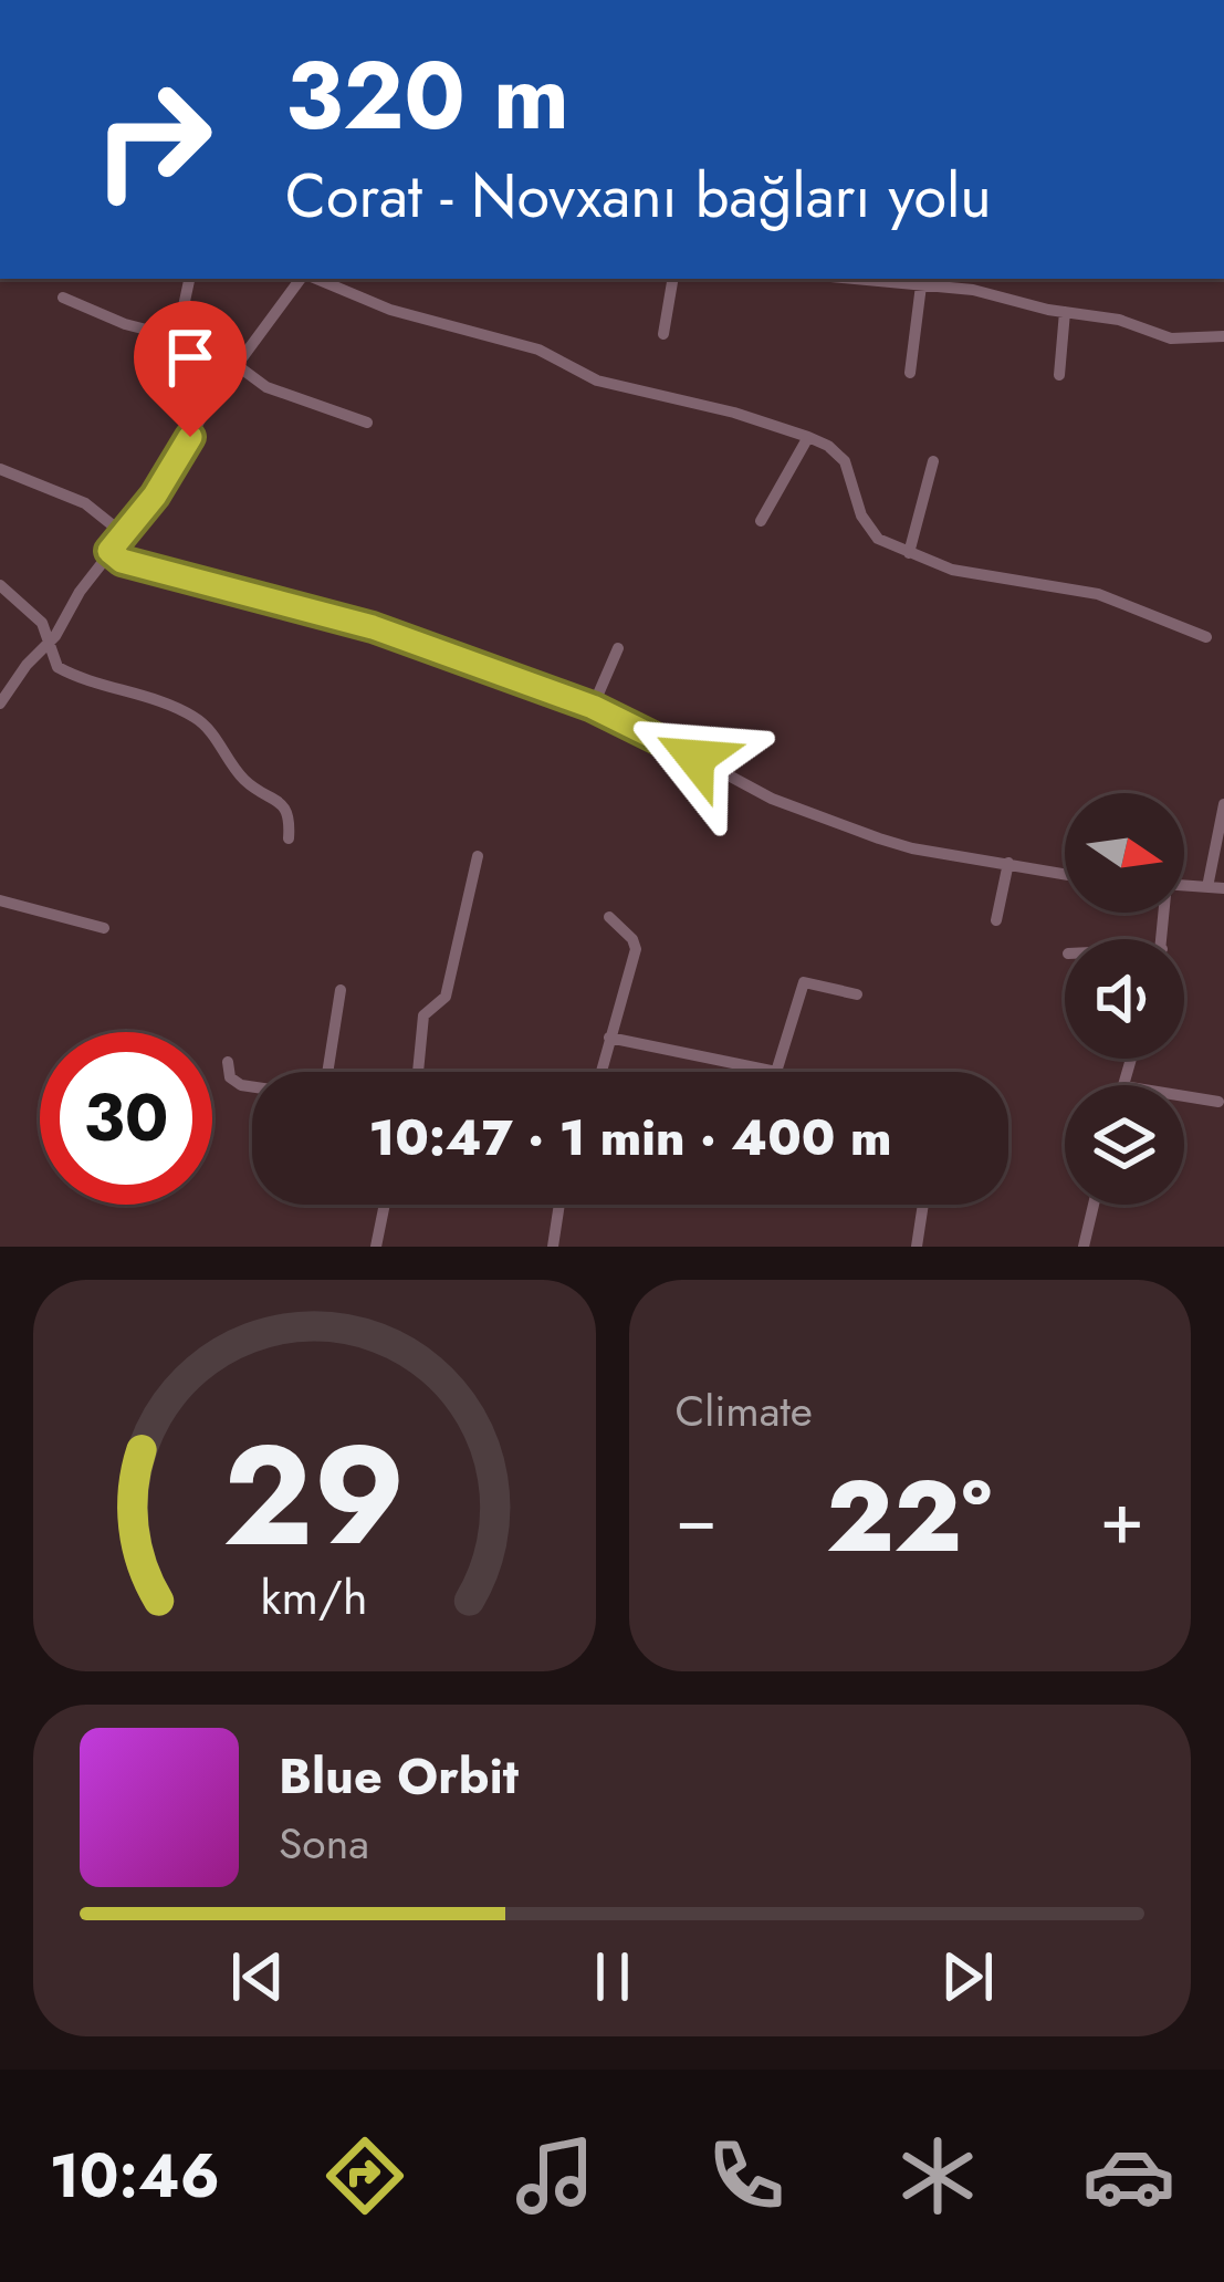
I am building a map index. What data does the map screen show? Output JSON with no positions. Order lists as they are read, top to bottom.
{
  "north": "right",
  "page": {
    "turn": ["320 m", "Corat - Novxanı bağları yolu"],
    "limit": "30",
    "trip": "10:47 · 1 min · 400 m",
    "tile": "Climate",
    "heat": ["−", "22°", "+"],
    "song": ["Blue Orbit", "Sona"],
    "tabs": "10:46",
    "gauge": ["29", "km/h"]
  }
}
